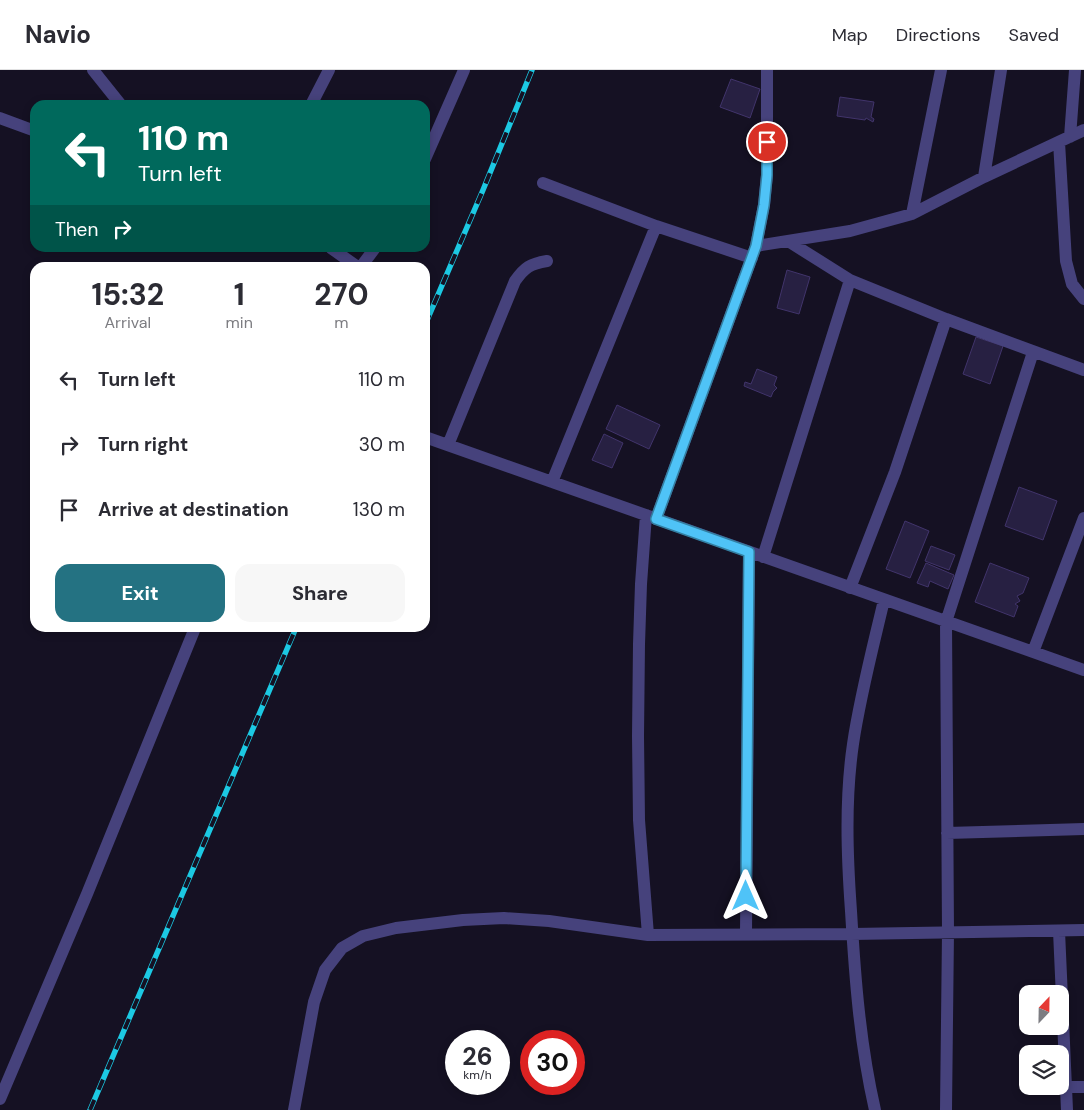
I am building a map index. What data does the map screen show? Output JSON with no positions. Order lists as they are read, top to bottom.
{
  "north": "top",
  "page": {
    "header": "Navio",
    "nav": ["Map", "Directions", "Saved"],
    "turn": ["110 m", "Turn left"],
    "then": "Then",
    "eta": [
      "15:32",
      "Arrival",
      "1",
      "min",
      "270",
      "m"
    ],
    "list": [
      {
        "name": "Turn left",
        "value": "110 m"
      },
      {
        "name": "Turn right",
        "value": "30 m"
      },
      {
        "name": "Arrive at destination",
        "value": "130 m"
      }
    ],
    "buttons": ["Exit", "Share"],
    "speed": "26 km/h",
    "limit": "30"
  }
}
